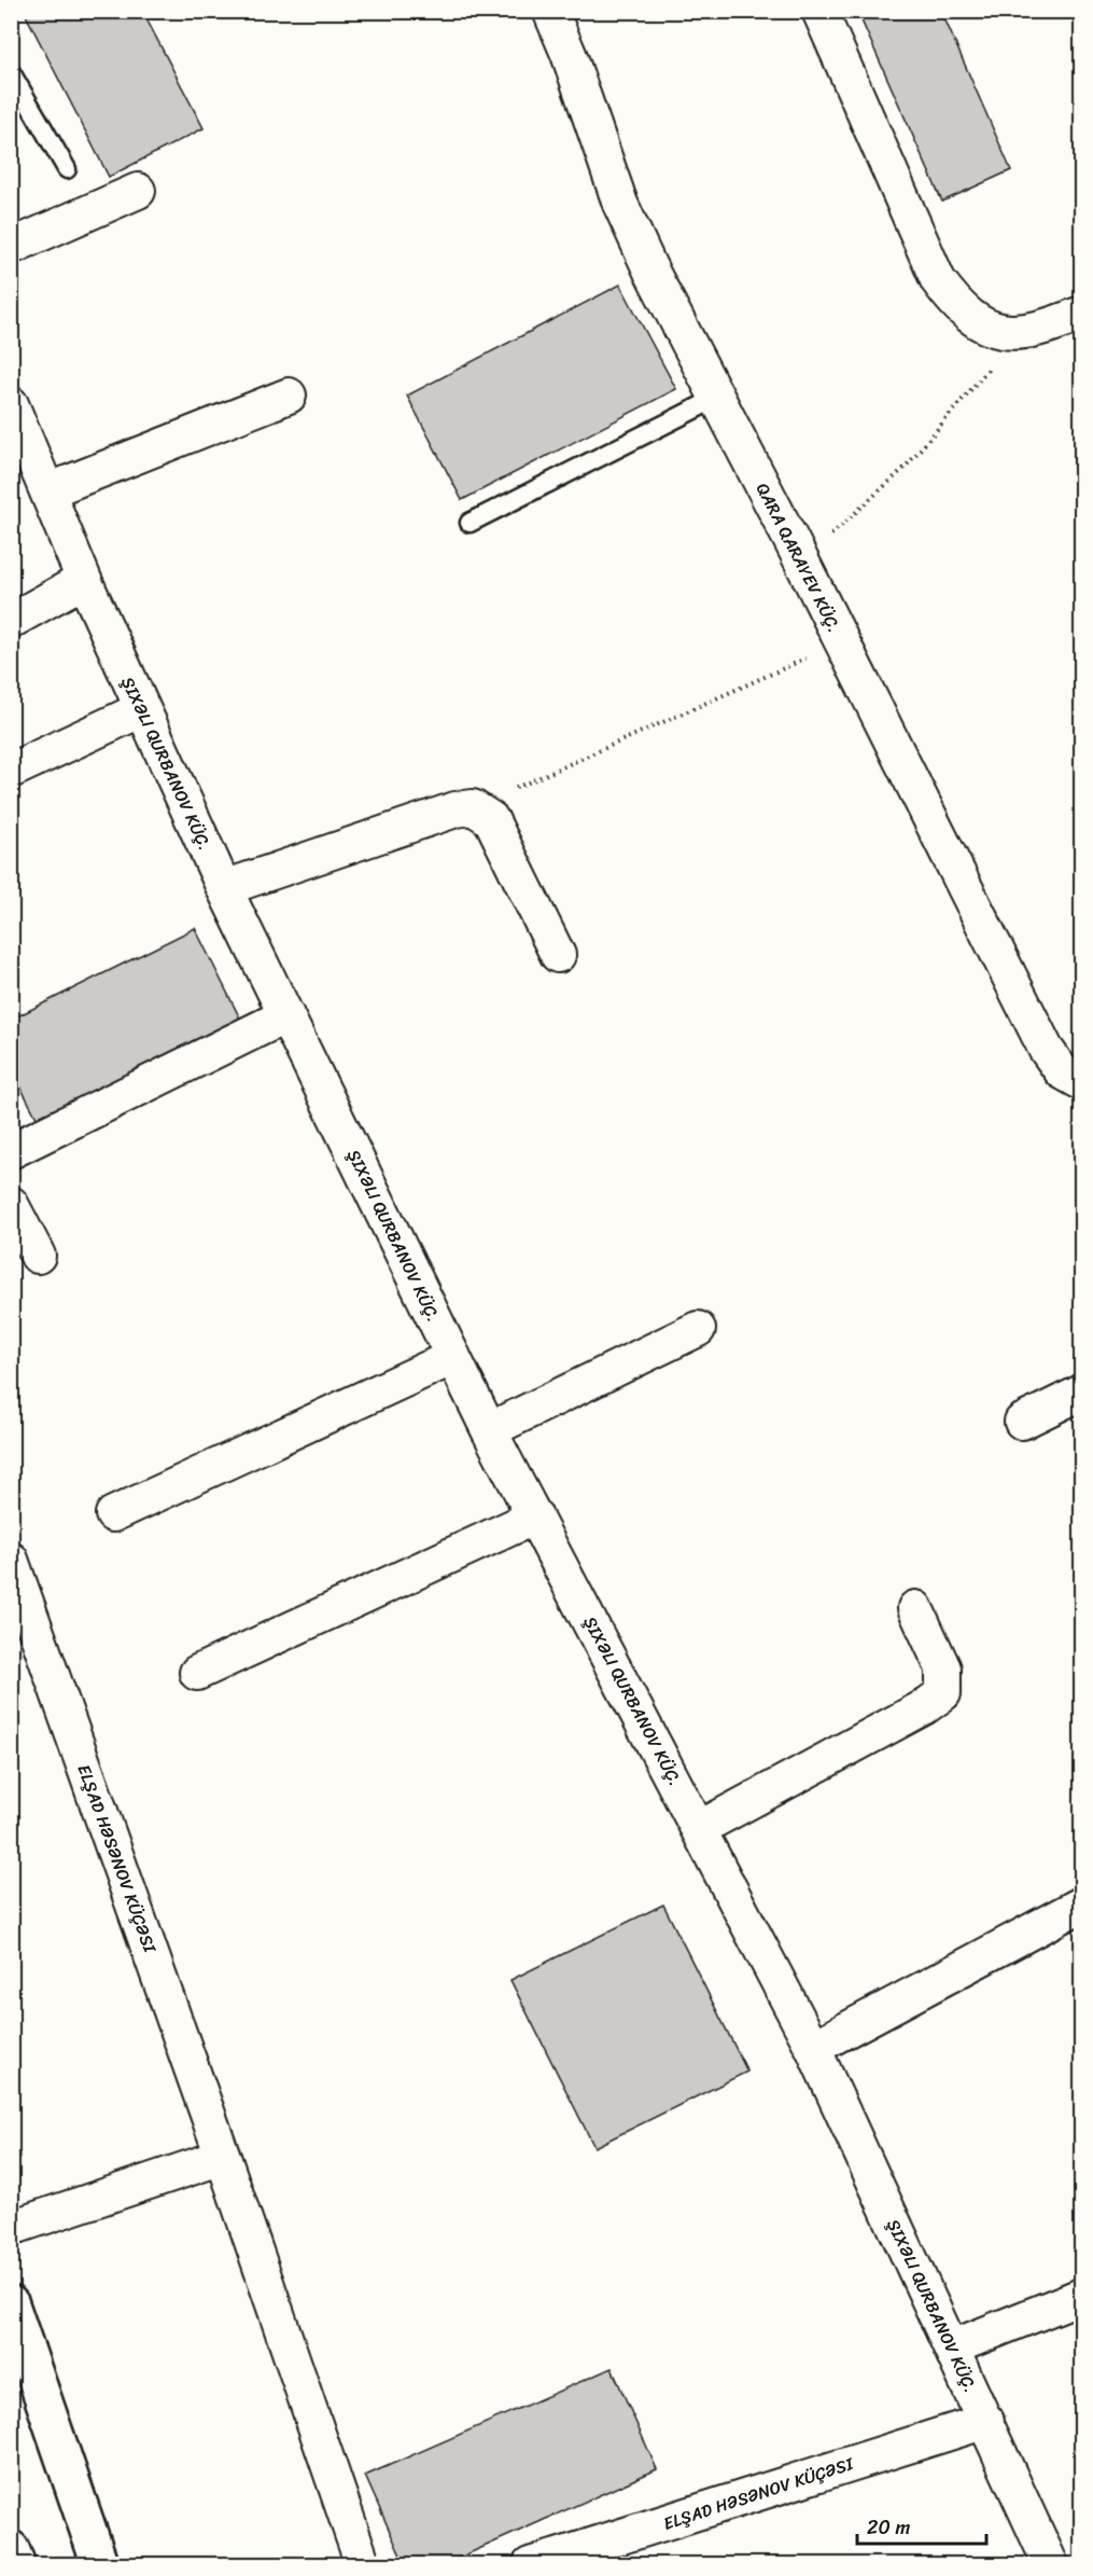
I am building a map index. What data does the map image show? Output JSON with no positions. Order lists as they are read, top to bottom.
{
  "streets": {
    "street": ["QARA QARAYEV KÜÇ.", "ELŞAD HƏSƏNOV KÜÇƏSI"]
  },
  "scale_bar": "20 m"
}
